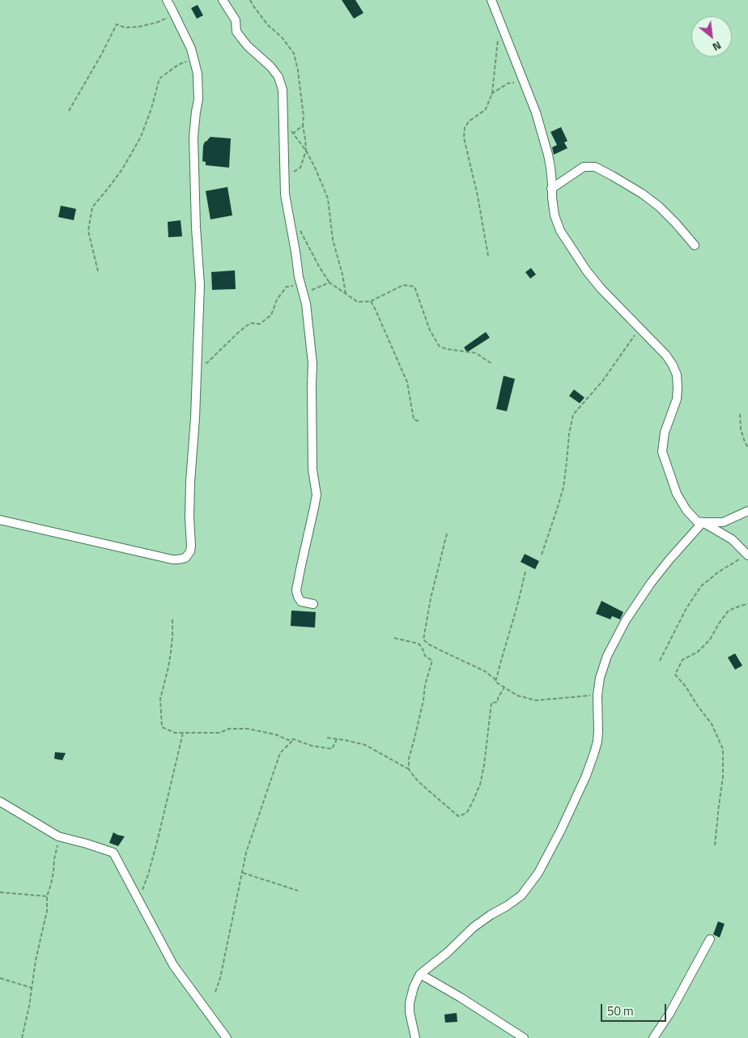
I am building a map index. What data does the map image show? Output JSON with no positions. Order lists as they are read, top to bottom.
{
  "scale_bar": "50 m",
  "north": "bottom right"
}
